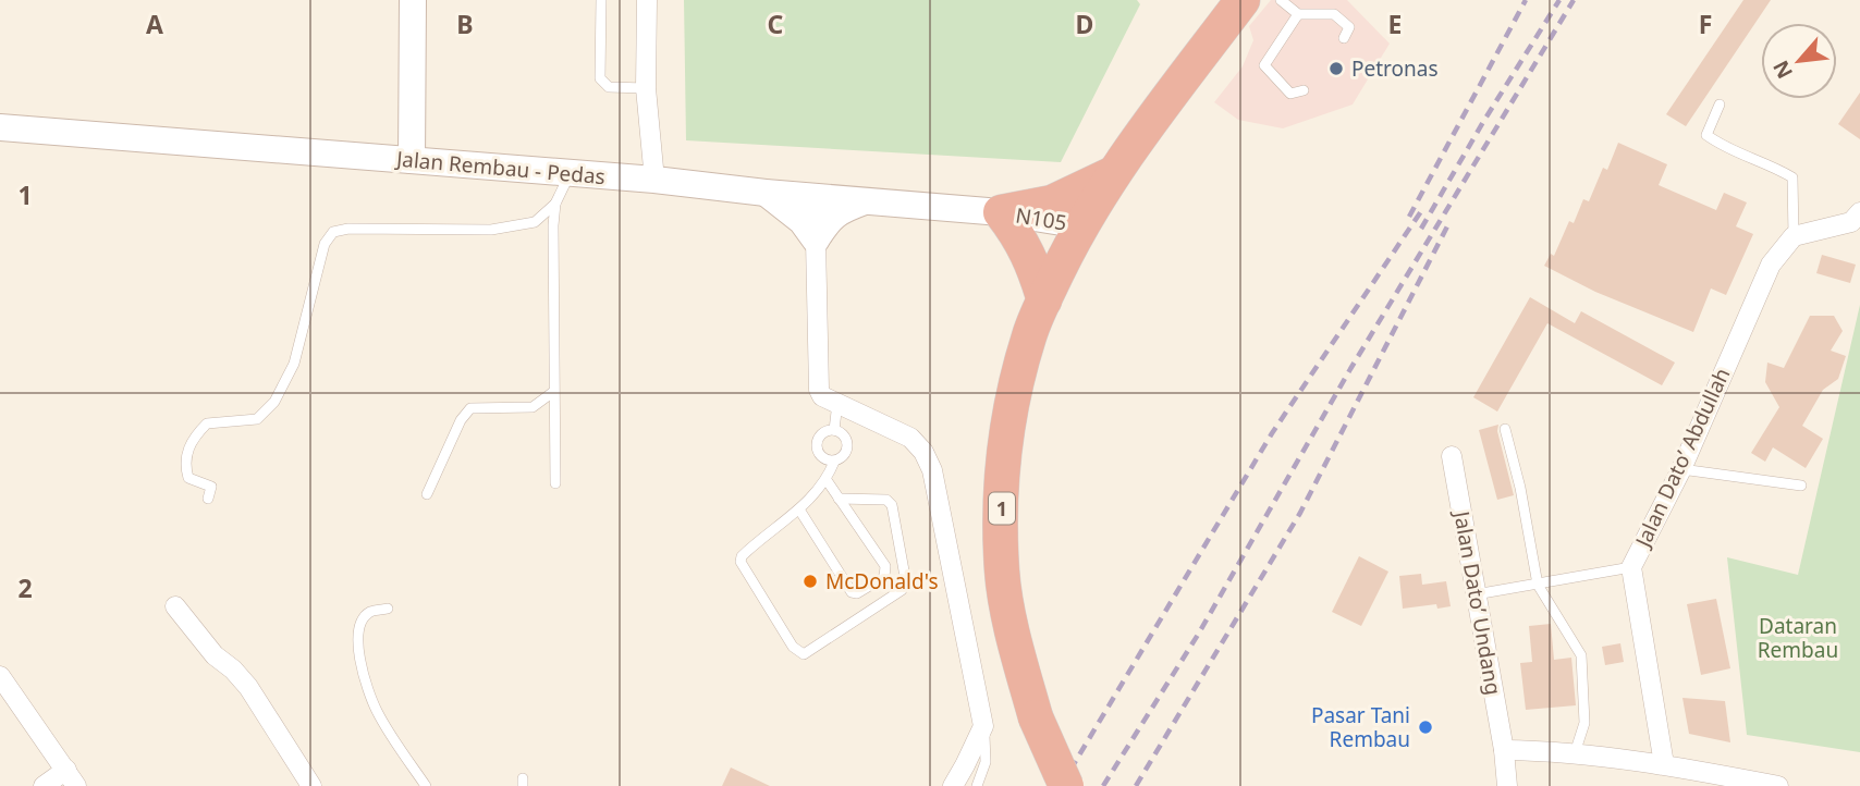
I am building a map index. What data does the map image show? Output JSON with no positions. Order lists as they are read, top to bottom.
{
  "streets": {
    "highway": ["1"],
    "main road": ["Jalan Rembau - Pedas", "N105"],
    "street": ["Jalan Dato’ Abdullah", "Jalan Dato’ Undang"]
  },
  "crossings": [
    ["Jalan Rembau - Pedas", "N105"],
    ["N105", "1"]
  ],
  "parks": ["Dataran Rembau"],
  "places": ["Petronas", "McDonald's", "Pasar Tani Rembau"],
  "north": "bottom left",
  "grid": {
    "columns": [
      "A",
      "B",
      "C",
      "D",
      "E",
      "F"
    ],
    "rows": ["1", "2"]
  }
}
